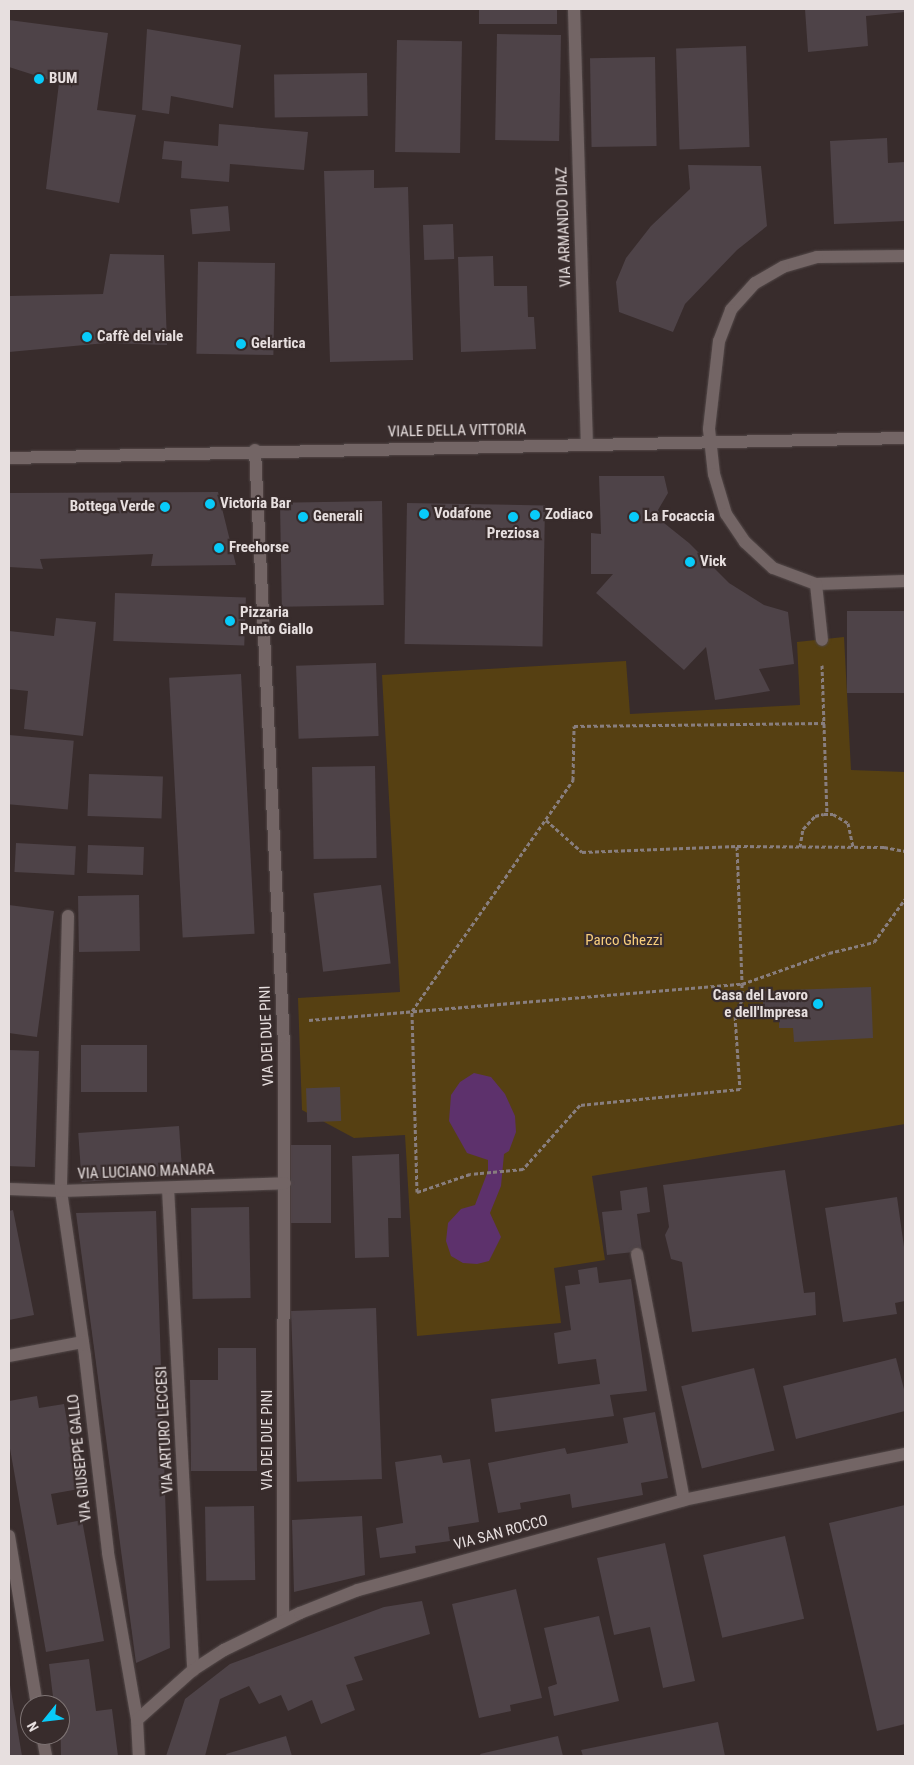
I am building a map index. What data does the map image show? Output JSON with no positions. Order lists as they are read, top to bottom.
{
  "streets": {
    "street": [
      "VIA ARMANDO DIAZ",
      "VIALE DELLA VITTORIA",
      "VIA DEI DUE PINI",
      "VIA LUCIANO MANARA",
      "VIA ARTURO LECCESI",
      "VIA GIUSEPPE GALLO",
      "VIA SAN ROCCO"
    ]
  },
  "crossings": [
    ["VIA ARMANDO DIAZ", "VIALE DELLA VITTORIA"],
    ["VIALE DELLA VITTORIA", "VIA DEI DUE PINI"],
    ["VIA DEI DUE PINI", "VIA LUCIANO MANARA"],
    ["VIA DEI DUE PINI", "VIA SAN ROCCO"],
    ["VIA LUCIANO MANARA", "VIA ARTURO LECCESI"],
    ["VIA LUCIANO MANARA", "VIA GIUSEPPE GALLO"],
    ["VIA ARTURO LECCESI", "VIA SAN ROCCO"],
    ["VIA GIUSEPPE GALLO", "VIA SAN ROCCO"]
  ],
  "parks": ["Parco Ghezzi"],
  "places": [
    "BUM",
    "Caffè del viale",
    "Gelartica",
    "Victoria Bar",
    "Bottega Verde",
    "Vodafone",
    "Zodiaco",
    "Generali",
    "Preziosa",
    "La Focaccia",
    "Freehorse",
    "Vick",
    "Pizzaria Punto Giallo",
    "Casa del Lavoro e dell'Impresa"
  ],
  "north": "bottom left"
}
